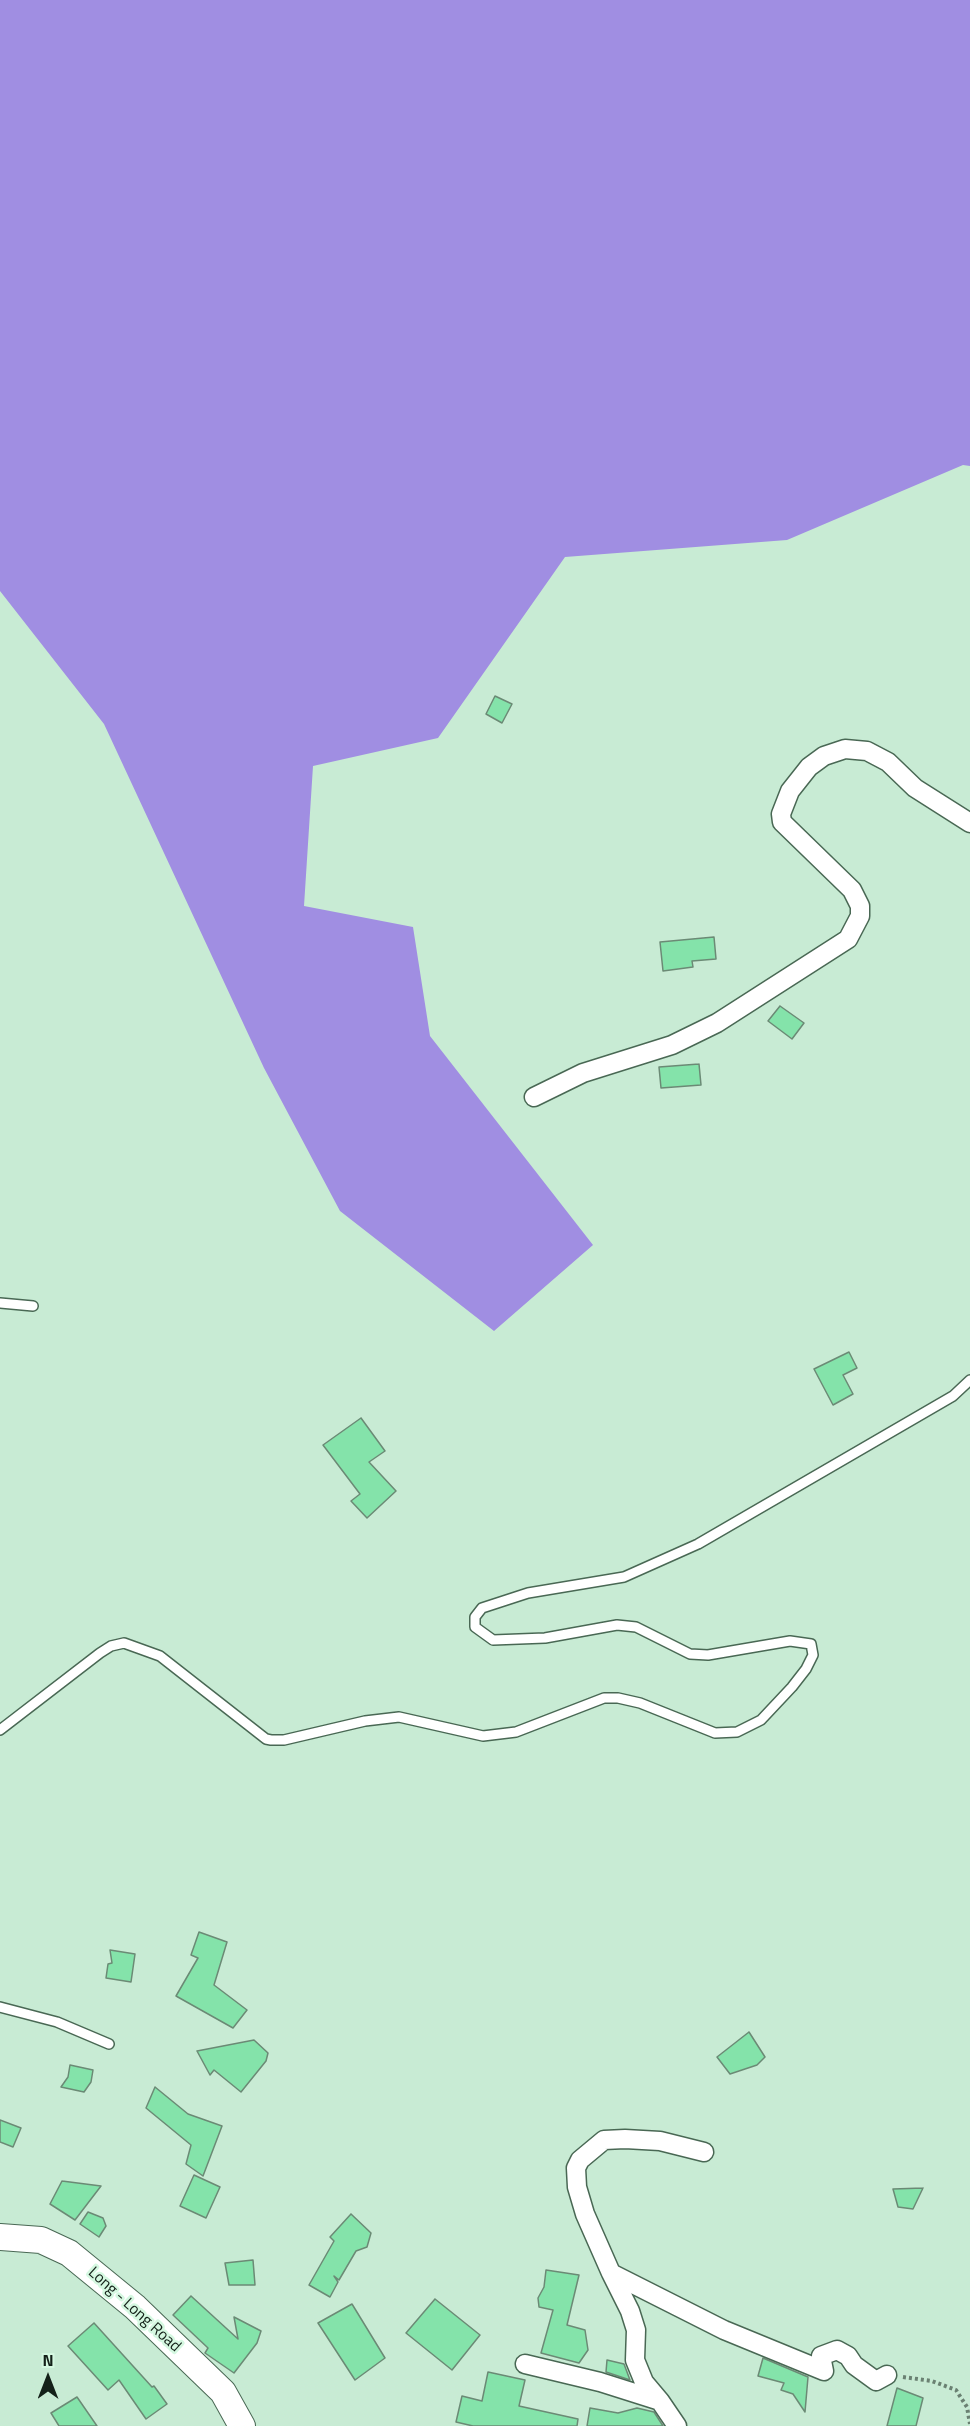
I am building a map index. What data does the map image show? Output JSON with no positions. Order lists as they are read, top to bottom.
{
  "streets": {
    "main road": ["Long - Long Road"]
  },
  "north": "top"
}
